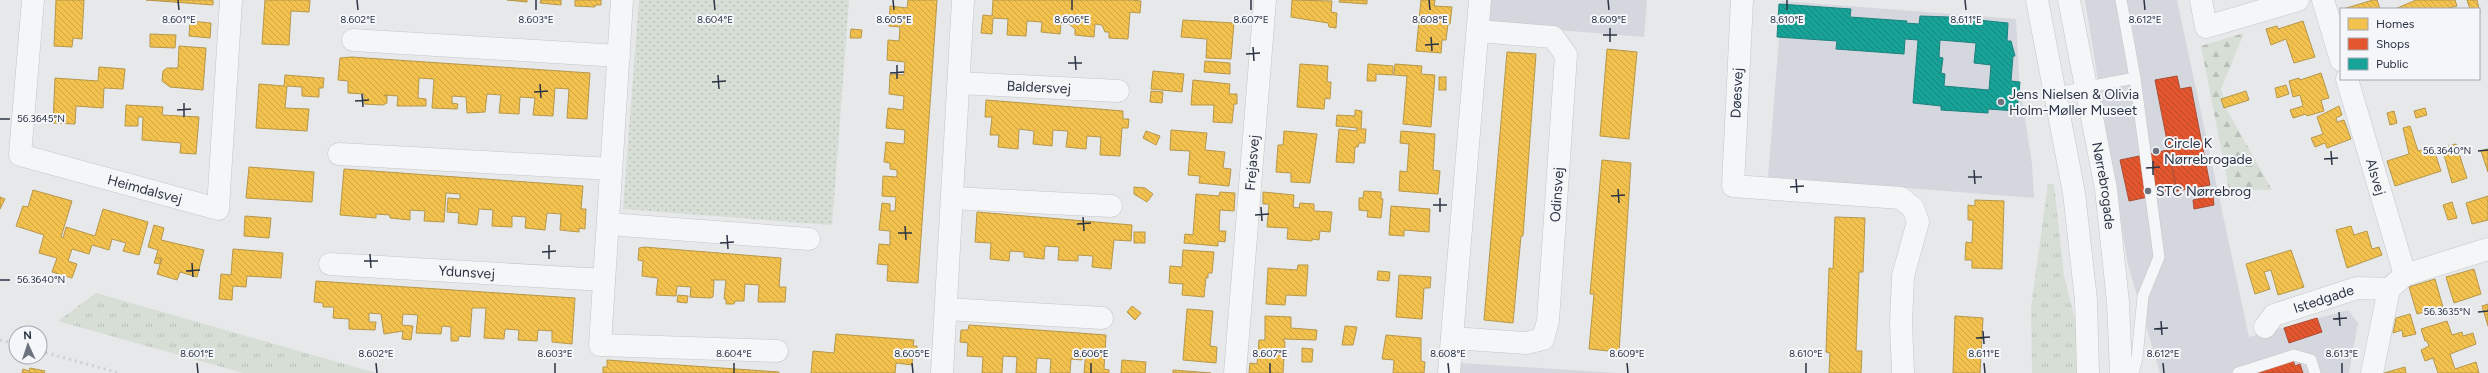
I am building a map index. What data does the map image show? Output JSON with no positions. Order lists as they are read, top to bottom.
{
  "streets": {
    "street": [
      "Baldersvej",
      "Døesvej",
      "Frejasvej",
      "Alsvej",
      "Nørrebrogade",
      "Heimdalsvej",
      "Odinsvej",
      "Ydunsvej",
      "Istedgade"
    ]
  },
  "places": ["Jens Nielsen & Olivia Holm-Møller Museet", "Circle K Nørrebrogade", "STC Nørrebrog"],
  "legend": ["Homes", "Shops", "Public"],
  "north": "top",
  "coordinates": [
    "8.601°E",
    "8.602°E",
    "8.603°E",
    "8.604°E",
    "8.605°E",
    "8.606°E",
    "8.607°E",
    "8.608°E",
    "8.609°E",
    "8.610°E",
    "8.611°E",
    "8.612°E",
    "56.3645°N",
    "56.3640°N",
    "56.3635°N",
    "8.613°E"
  ]
}
